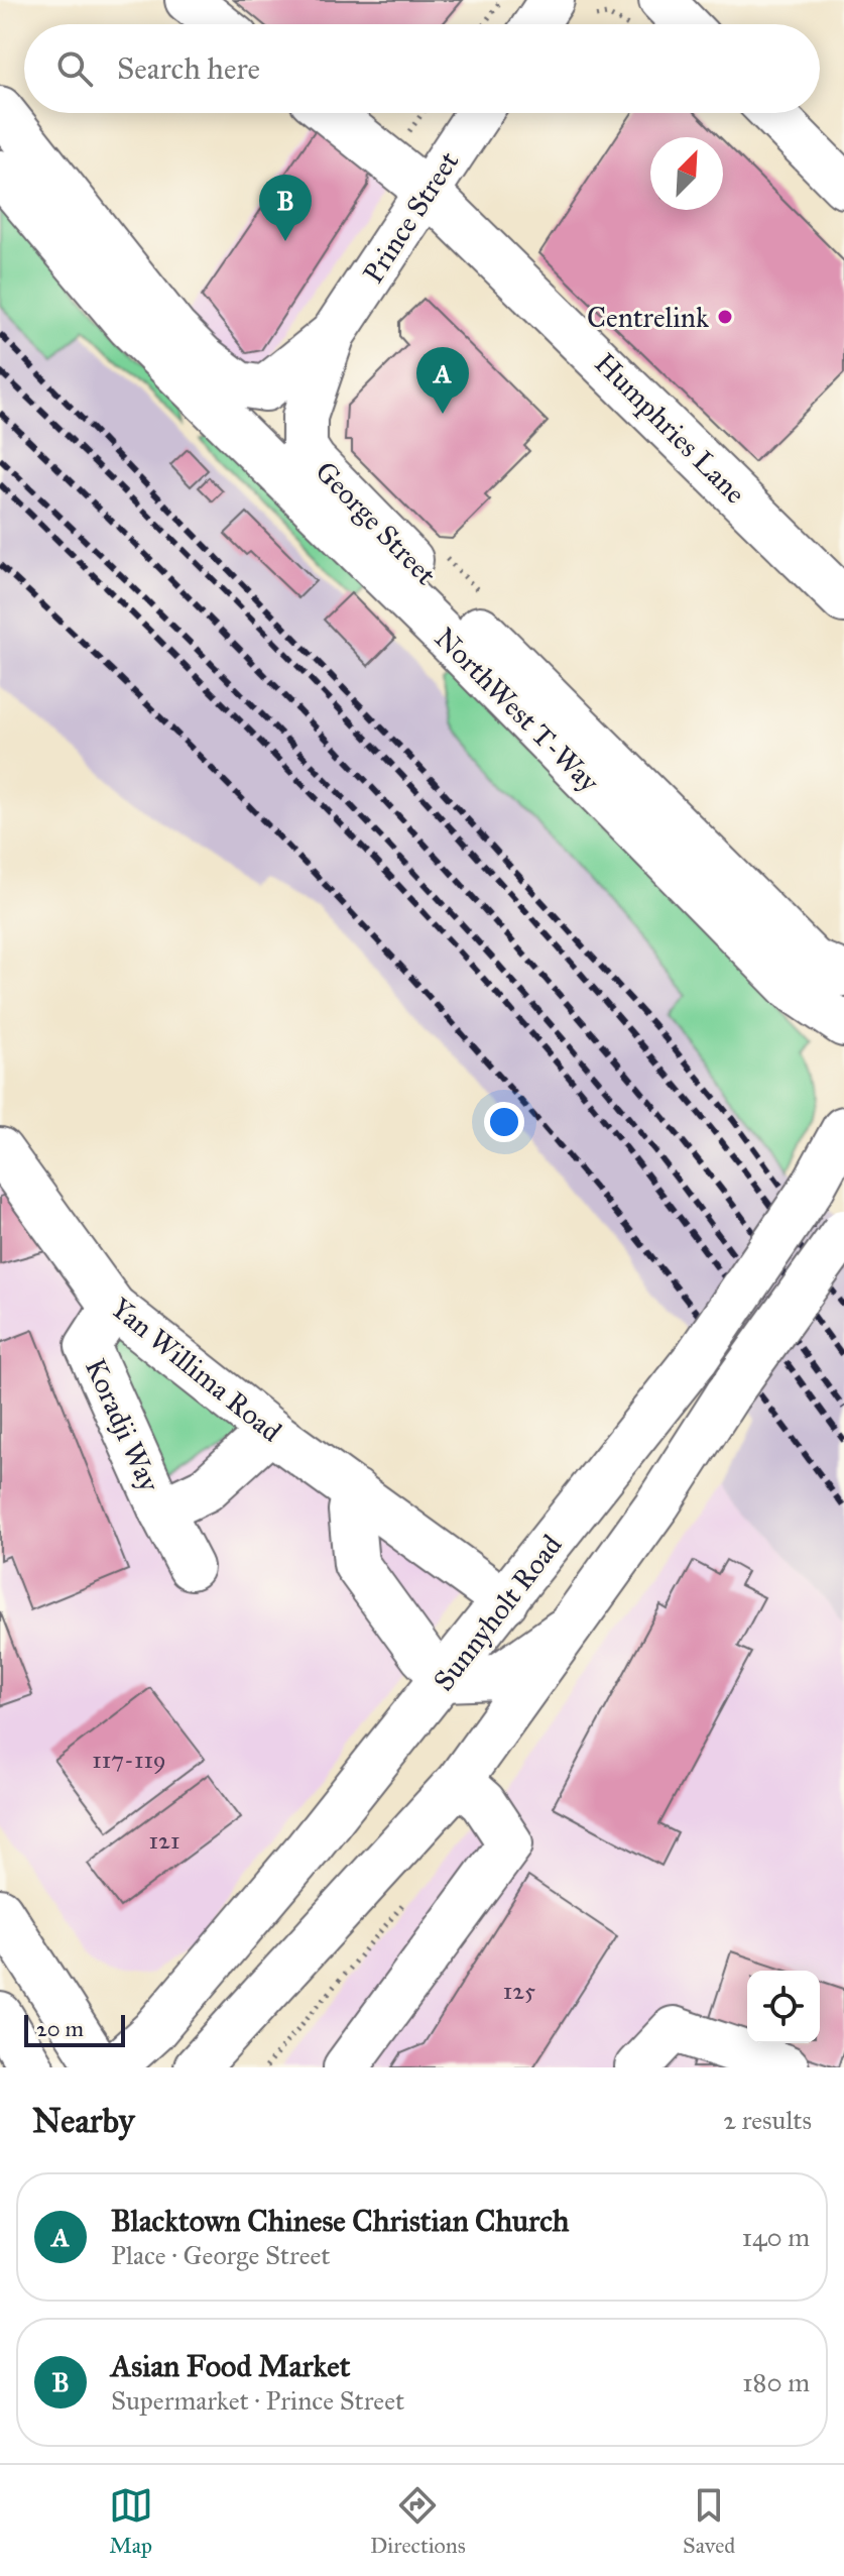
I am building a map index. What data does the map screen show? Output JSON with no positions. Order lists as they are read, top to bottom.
{
  "streets": {
    "main road": [
      "Prince Street",
      "Humphries Lane",
      "George Street",
      "NorthWest T-Way",
      "Yan Willima Road",
      "Koradji Way",
      "Sunnyholt Road"
    ]
  },
  "crossings": [
    ["Prince Street", "Humphries Lane"],
    ["Prince Street", "George Street"],
    ["Yan Willima Road", "Koradji Way"],
    ["Yan Willima Road", "Sunnyholt Road"]
  ],
  "places": ["Centrelink"],
  "house_numbers": ["117-119", "121", "125"],
  "scale_bar": "20 m",
  "north": "top right",
  "page": {
    "search": "Search here",
    "pins": ["B", "A"],
    "scale": "20 m",
    "heading": ["Nearby", "2 results"],
    "list": [
      {
        "mark": "A",
        "name": "Blacktown Chinese Christian Church",
        "note": "Place · George Street",
        "value": "140 m"
      },
      {
        "mark": "B",
        "name": "Asian Food Market",
        "note": "Supermarket · Prince Street",
        "value": "180 m"
      }
    ],
    "nav": ["Map", "Directions", "Saved"]
  }
}
